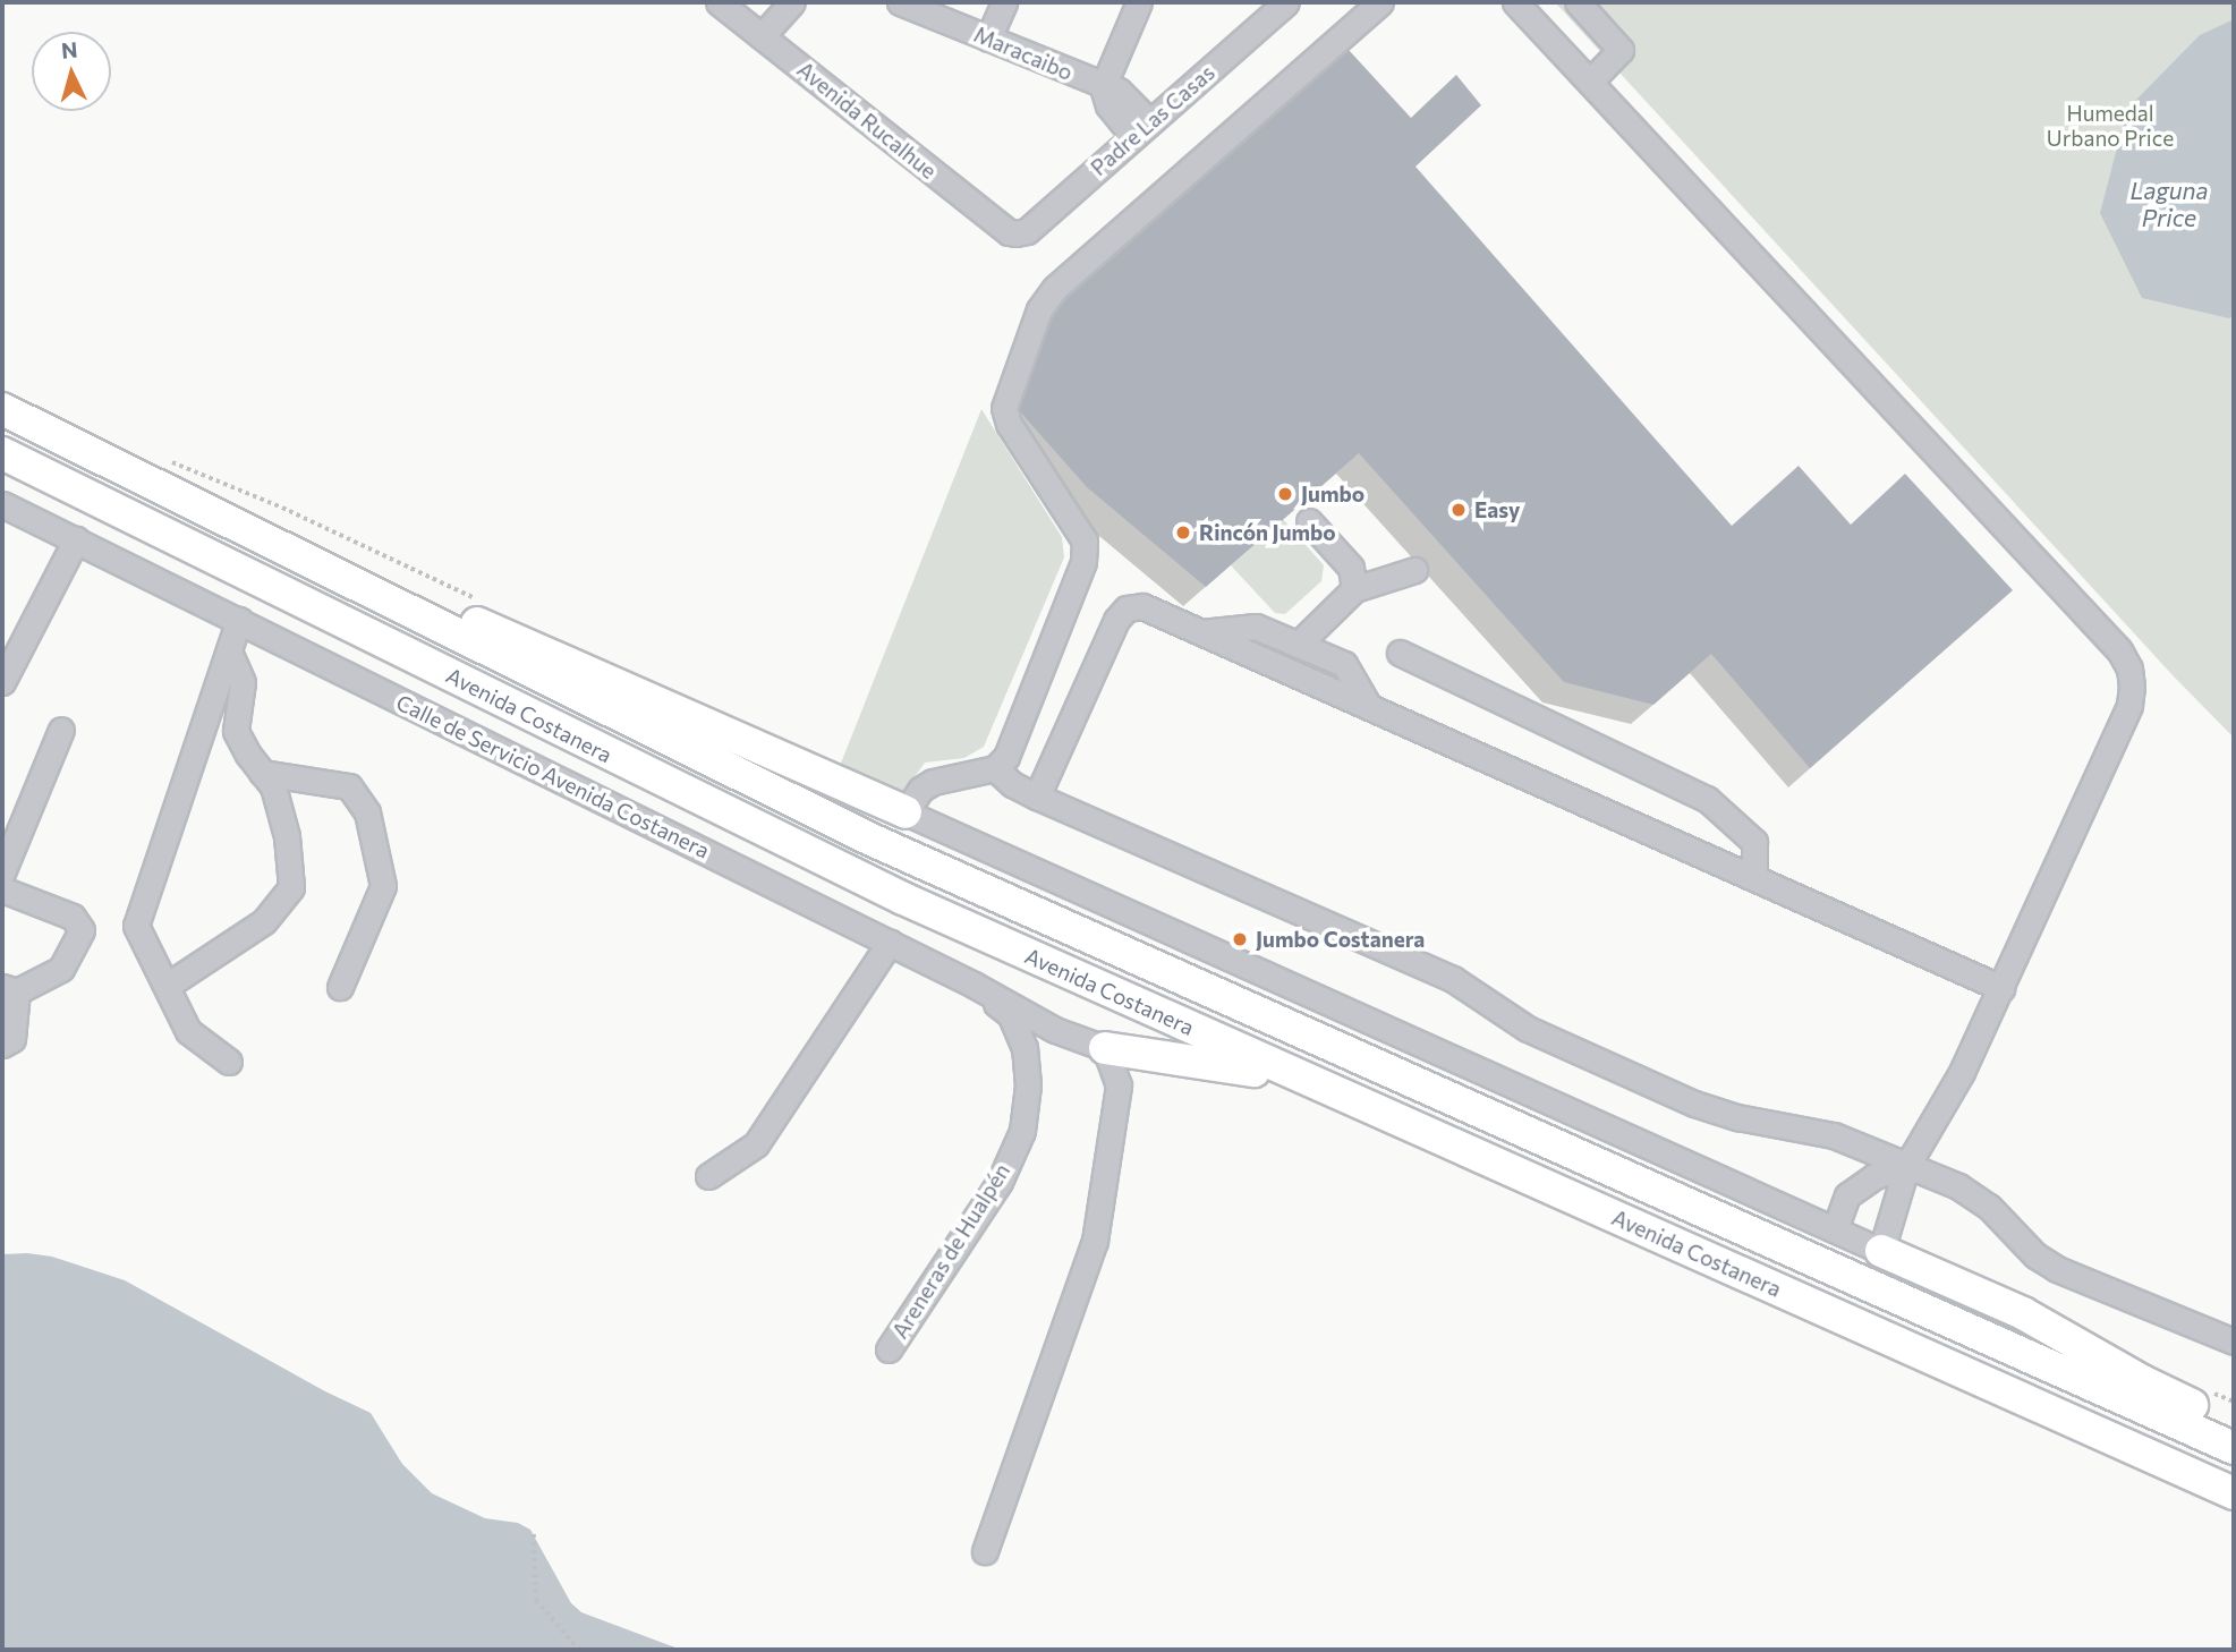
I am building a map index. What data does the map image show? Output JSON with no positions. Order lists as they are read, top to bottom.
{
  "streets": {
    "main road": ["Avenida Costanera"],
    "street": [
      "Maracaibo",
      "Avenida Rucalhue",
      "Padre Las Casas",
      "Calle de Servicio Avenida Costanera",
      "Areneras de Hualpén"
    ]
  },
  "crossings": [
    ["Avenida Rucalhue", "Padre Las Casas"],
    ["Calle de Servicio Avenida Costanera", "Areneras de Hualpén"]
  ],
  "water": ["Laguna Price"],
  "parks": ["Humedal Urbano Price"],
  "places": [
    "Jumbo",
    "Easy",
    "Rincón Jumbo",
    "Jumbo Costanera"
  ],
  "north": "top"
}
